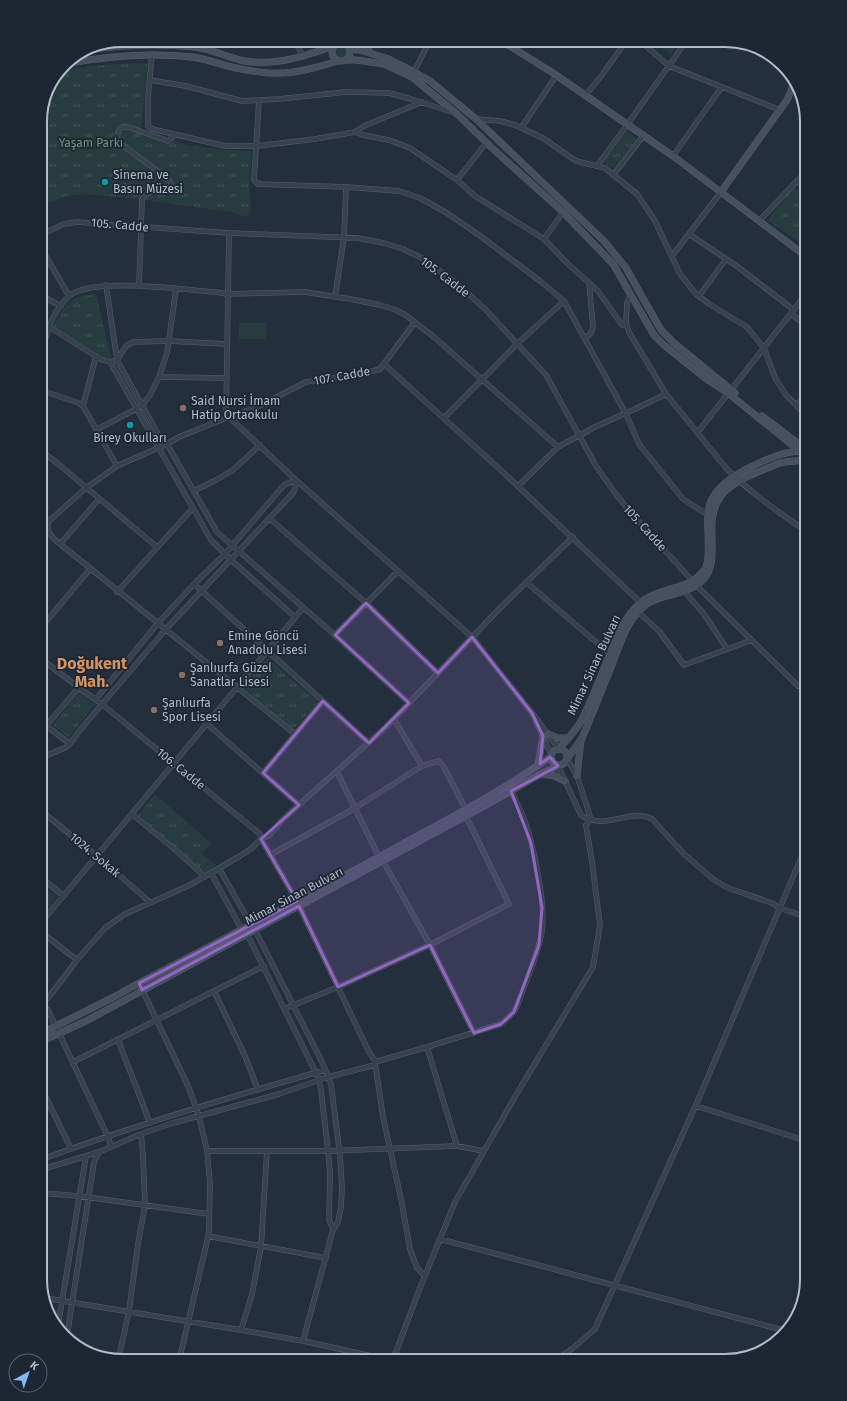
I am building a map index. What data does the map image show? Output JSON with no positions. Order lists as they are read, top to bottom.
{
  "streets": {
    "main road": ["Mimar Sinan Bulvarı"],
    "street": [
      "105. Cadde",
      "107. Cadde",
      "106. Cadde",
      "1024. Sokak"
    ]
  },
  "crossings": [
    ["105. Cadde", "Mimar Sinan Bulvarı"],
    ["Mimar Sinan Bulvarı", "106. Cadde"]
  ],
  "districts": ["Doğukent Mah."],
  "parks": ["Yaşam Parkı"],
  "places": [
    "Sinema ve Basın Müzesi",
    "Said Nursi İmam Hatip Ortaokulu",
    "Birey Okulları",
    "Emine Göncü Anadolu Lisesi",
    "Şanlıurfa Güzel Sanatlar Lisesi",
    "Şanlıurfa Spor Lisesi"
  ],
  "north": "top right"
}
